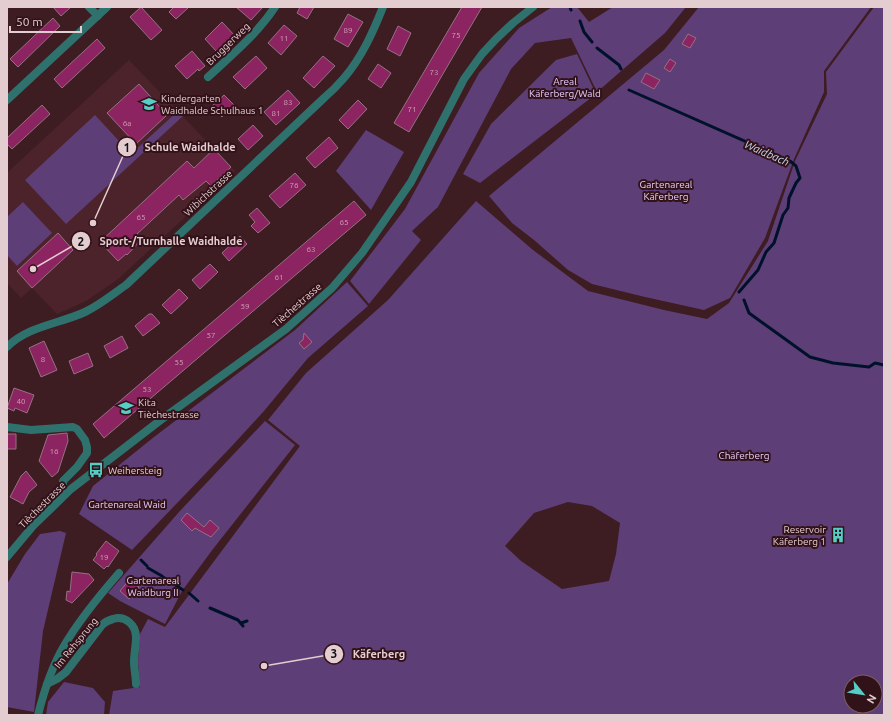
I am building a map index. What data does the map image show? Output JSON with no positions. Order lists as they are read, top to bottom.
{
  "streets": {
    "street": [
      "Bruggerweg",
      "Wibichstrasse",
      "Tièchestrasse",
      "Im Rehsprung"
    ]
  },
  "water": ["Waidbach"],
  "parks": [
    "Areal Käferberg/Wald",
    "Gartenareal Käferberg",
    "Chäferberg",
    "Gartenareal Waid",
    "Gartenareal Waidburg II"
  ],
  "places": {
    "school or university": ["Kindergarten Waidhalde Schulhaus 1", "Kita Tièchestrasse"],
    "other": ["Schule Waidhalde", "Sport-/Turnhalle Waidhalde", "Käferberg"],
    "bus stop": ["Weihersteig"],
    "building": ["Reservoir Käferberg 1"]
  },
  "house_numbers": [
    "89",
    "75",
    "11",
    "73",
    "83",
    "71",
    "81",
    "6a",
    "76",
    "65",
    "65",
    "63",
    "61",
    "59",
    "57",
    "8",
    "55",
    "53",
    "40",
    "16",
    "19"
  ],
  "scale_bar": "50 m",
  "north": "bottom right"
}
